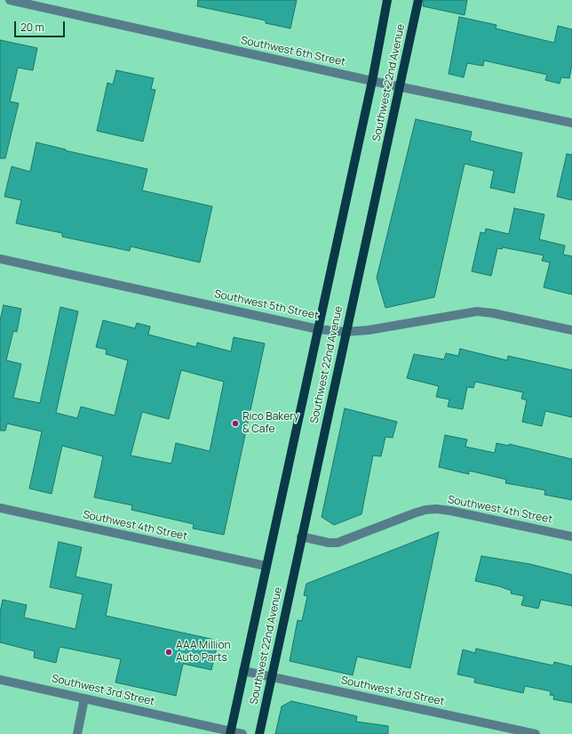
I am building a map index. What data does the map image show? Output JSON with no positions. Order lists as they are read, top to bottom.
{
  "streets": {
    "main road": ["Southwest 22nd Avenue"],
    "street": [
      "Southwest 6th Street",
      "Southwest 5th Street",
      "Southwest 4th Street",
      "Southwest 3rd Street"
    ]
  },
  "crossings": [
    ["Southwest 6th Street", "Southwest 22nd Avenue"],
    ["Southwest 22nd Avenue", "Southwest 5th Street"],
    ["Southwest 22nd Avenue", "Southwest 4th Street"],
    ["Southwest 22nd Avenue", "Southwest 3rd Street"]
  ],
  "places": ["Rico Bakery & Cafe", "AAA Million Auto Parts"],
  "scale_bar": "20 m"
}
